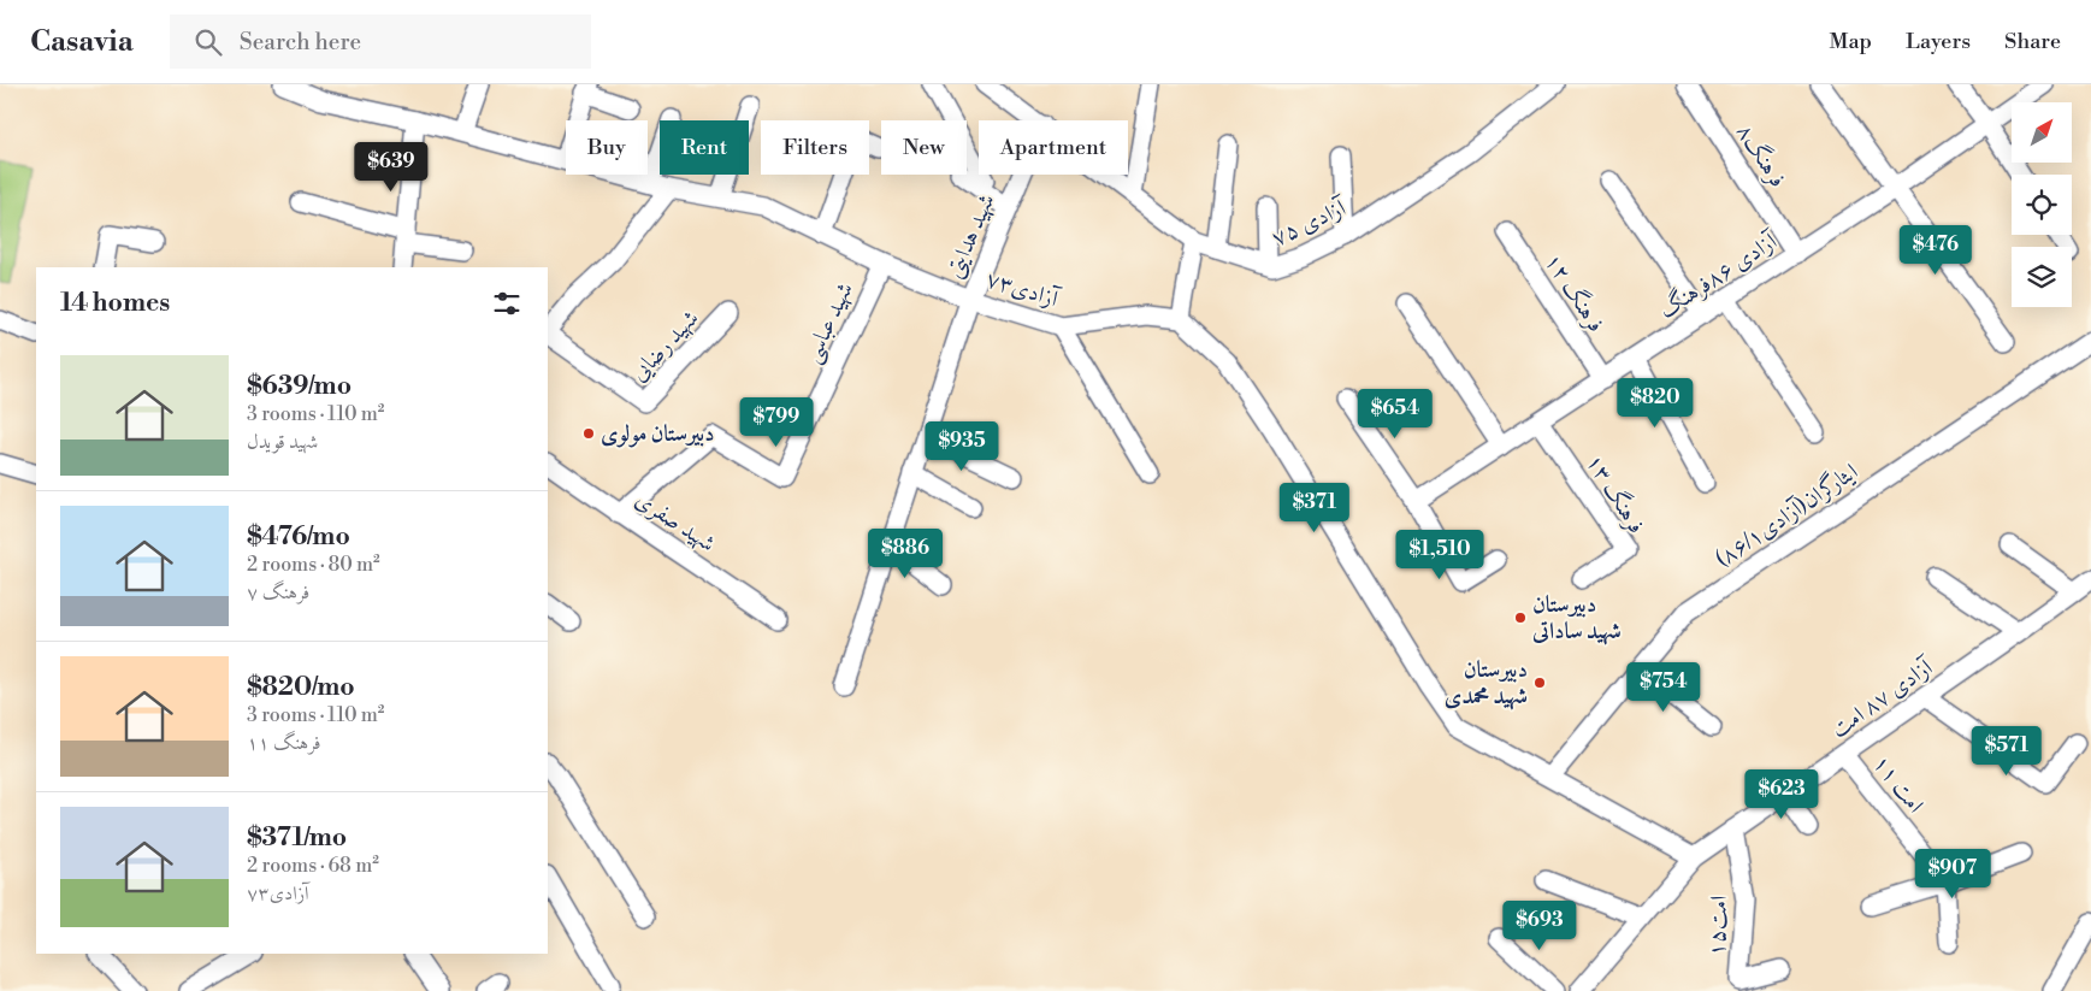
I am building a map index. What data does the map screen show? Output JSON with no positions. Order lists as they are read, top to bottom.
{
  "streets": {
    "street": [
      "فرهنگ۸",
      "آزادی ۷۵",
      "شهید هدایتی",
      "آزادی ۸۶فرهنگ",
      "آزادی۷۳",
      "فرهنگ ۱۲",
      "شهید عباسی",
      "شهید رضایی",
      "فرهنگ ۱۳",
      "ایثارگران(آزادی۸۶/۱)",
      "شهید صفری",
      "آزادی ۸۷ امت",
      "امت ۱۱",
      "امت۱۵"
    ]
  },
  "crossings": [
    ["فرهنگ۸", "آزادی ۸۶فرهنگ"],
    ["شهید هدایتی", "آزادی۷۳"],
    ["آزادی ۸۶فرهنگ", "فرهنگ ۱۲"],
    ["آزادی ۸۶فرهنگ", "فرهنگ ۱۳"],
    ["آزادی۷۳", "شهید عباسی"],
    ["شهید عباسی", "شهید صفری"],
    ["آزادی ۸۷ امت", "امت ۱۱"],
    ["آزادی ۸۷ امت", "امت۱۵"]
  ],
  "places": ["دبیرستان مولوی", "دبیرستان شهید ساداتی", "دبیرستان شهید محمدی"],
  "north": "top right",
  "page": {
    "header": "Casavia",
    "search": "Search here",
    "nav": ["Map", "Layers", "Share"],
    "chip": [
      "Buy",
      "Rent",
      "Filters",
      "New",
      "Apartment"
    ],
    "price": [
      "$639",
      "$476",
      "$820",
      "$654",
      "$799",
      "$935",
      "$371",
      "$886",
      "$1,510",
      "$754",
      "$571",
      "$623",
      "$907",
      "$693"
    ],
    "heading": "14 homes",
    "list": [
      {
        "name": "$639/mo",
        "note": "3 rooms · 110 m² · شهید قویدل"
      },
      {
        "name": "$476/mo",
        "note": "2 rooms · 80 m² · فرهنگ ۷"
      },
      {
        "name": "$820/mo",
        "note": "3 rooms · 110 m² · فرهنگ ۱۱"
      },
      {
        "name": "$371/mo",
        "note": "2 rooms · 68 m² · آزادی۷۳"
      }
    ]
  }
}
